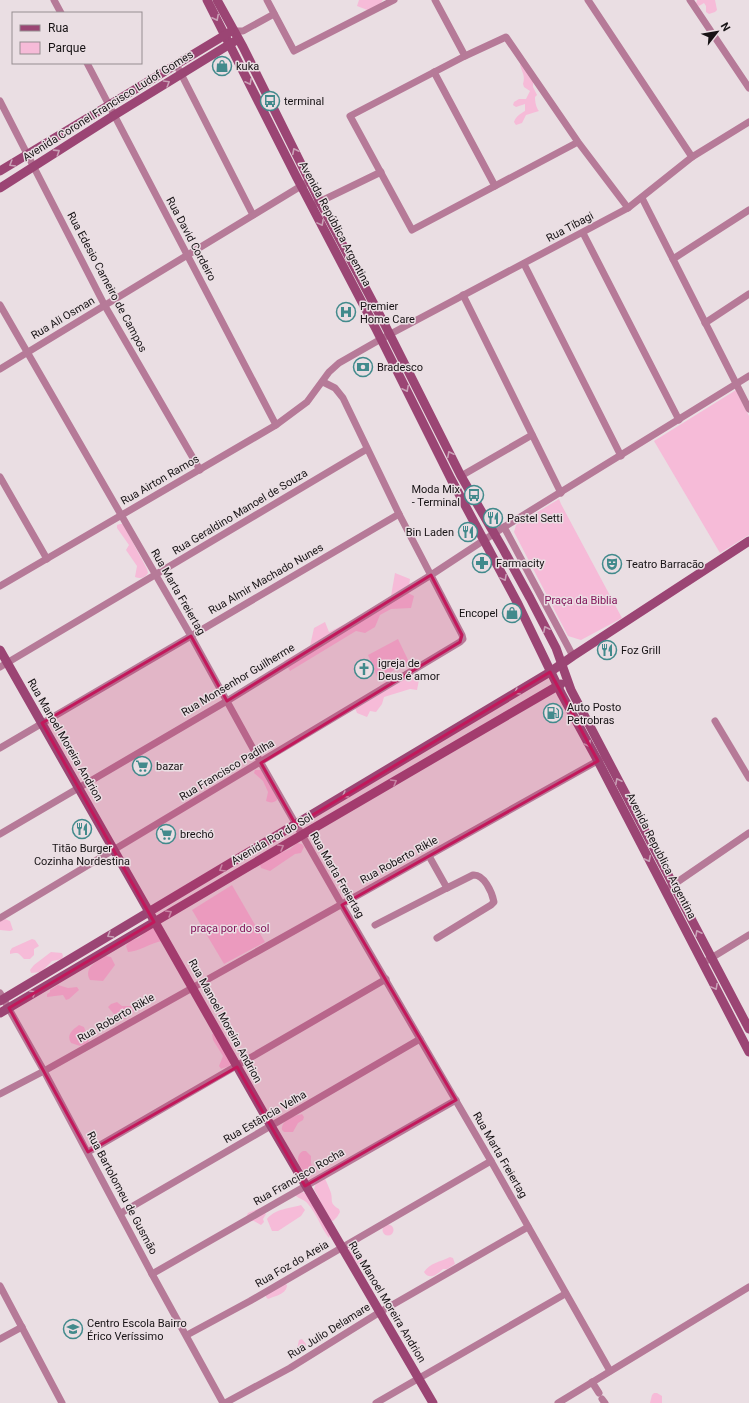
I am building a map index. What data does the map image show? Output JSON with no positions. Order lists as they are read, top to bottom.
{
  "streets": {
    "street": [
      "Avenida Coronel Francisco Ludof Gomes",
      "Avenida República Argentina",
      "Rua Tibagi",
      "Rua David Cordeiro",
      "Rua Edesio Carneiro de Campos",
      "Rua Ali Osman",
      "Rua Airton Ramos",
      "Rua Geraldino Manoel de Souza",
      "Rua Almir Machado Nunes",
      "Rua Marta Freiertag",
      "Rua Monsenhor Guilherme",
      "Rua Manoel Moreira Andrion",
      "Rua Francisco Padilha",
      "Avenida Por do Sol",
      "Avenida Republica Argentina",
      "Rua Roberto Rikle",
      "Rua Estância Velha",
      "Rua Francisco Rocha",
      "Rua Bartolomeu de Gusmão",
      "Rua Foz do Areia",
      "Rua Julio Delamare"
    ]
  },
  "crossings": [
    ["Avenida Coronel Francisco Ludof Gomes", "Avenida República Argentina"],
    ["Avenida Coronel Francisco Ludof Gomes", "Rua David Cordeiro"],
    ["Avenida Coronel Francisco Ludof Gomes", "Rua Edesio Carneiro de Campos"],
    ["Avenida República Argentina", "Rua Tibagi"],
    ["Avenida República Argentina", "Rua Ali Osman"],
    ["Avenida República Argentina", "Rua Monsenhor Guilherme"],
    ["Avenida República Argentina", "Avenida Por do Sol"],
    ["Avenida República Argentina", "Avenida Republica Argentina"],
    ["Rua Tibagi", "Rua Airton Ramos"],
    ["Rua David Cordeiro", "Rua Ali Osman"],
    ["Rua David Cordeiro", "Rua Airton Ramos"],
    ["Rua Edesio Carneiro de Campos", "Rua Ali Osman"],
    ["Rua Edesio Carneiro de Campos", "Rua Airton Ramos"],
    ["Rua Ali Osman", "Rua Marta Freiertag"],
    ["Rua Airton Ramos", "Rua Marta Freiertag"],
    ["Rua Geraldino Manoel de Souza", "Rua Marta Freiertag"],
    ["Rua Geraldino Manoel de Souza", "Rua Manoel Moreira Andrion"],
    ["Rua Almir Machado Nunes", "Rua Marta Freiertag"],
    ["Rua Almir Machado Nunes", "Rua Manoel Moreira Andrion"],
    ["Rua Marta Freiertag", "Rua Monsenhor Guilherme"],
    ["Rua Marta Freiertag", "Rua Francisco Padilha"],
    ["Rua Marta Freiertag", "Avenida Por do Sol"],
    ["Rua Marta Freiertag", "Rua Roberto Rikle"],
    ["Rua Marta Freiertag", "Rua Estância Velha"],
    ["Rua Marta Freiertag", "Rua Francisco Rocha"],
    ["Rua Marta Freiertag", "Rua Foz do Areia"],
    ["Rua Marta Freiertag", "Rua Julio Delamare"],
    ["Rua Monsenhor Guilherme", "Rua Manoel Moreira Andrion"],
    ["Rua Monsenhor Guilherme", "Rua Francisco Padilha"],
    ["Rua Manoel Moreira Andrion", "Rua Francisco Padilha"],
    ["Rua Manoel Moreira Andrion", "Avenida Por do Sol"],
    ["Rua Manoel Moreira Andrion", "Rua Roberto Rikle"],
    ["Rua Manoel Moreira Andrion", "Rua Estância Velha"],
    ["Rua Manoel Moreira Andrion", "Rua Francisco Rocha"],
    ["Rua Manoel Moreira Andrion", "Rua Foz do Areia"],
    ["Rua Manoel Moreira Andrion", "Rua Julio Delamare"],
    ["Avenida Por do Sol", "Avenida Republica Argentina"],
    ["Avenida Por do Sol", "Rua Bartolomeu de Gusmão"],
    ["Avenida Republica Argentina", "Rua Roberto Rikle"],
    ["Rua Roberto Rikle", "Rua Bartolomeu de Gusmão"],
    ["Rua Estância Velha", "Rua Bartolomeu de Gusmão"],
    ["Rua Francisco Rocha", "Rua Bartolomeu de Gusmão"],
    ["Rua Bartolomeu de Gusmão", "Rua Foz do Areia"],
    ["Rua Bartolomeu de Gusmão", "Rua Julio Delamare"]
  ],
  "parks": ["Praça da Biblia", "praça por do sol"],
  "places": {
    "shop": ["kuka", "Encopel"],
    "bus stop": ["terminal", "Moda Mix - Terminal"],
    "hospital": ["Premier Home Care"],
    "bank": ["Bradesco"],
    "restaurant": [
      "Pastel Setti",
      "Bin Laden",
      "Foz Grill",
      "Titão Burger Cozinha Nordestina"
    ],
    "pharmacy": ["Farmacity"],
    "theatre": ["Teatro Barracão"],
    "church": ["igreja de Deus é amor"],
    "fuel station": ["Auto Posto Petrobras"],
    "supermarket": ["bazar", "brechó"],
    "school or university": ["Centro Escola Bairro Érico Veríssimo"]
  },
  "legend": ["Rua", "Parque"],
  "north": "top right"
}
